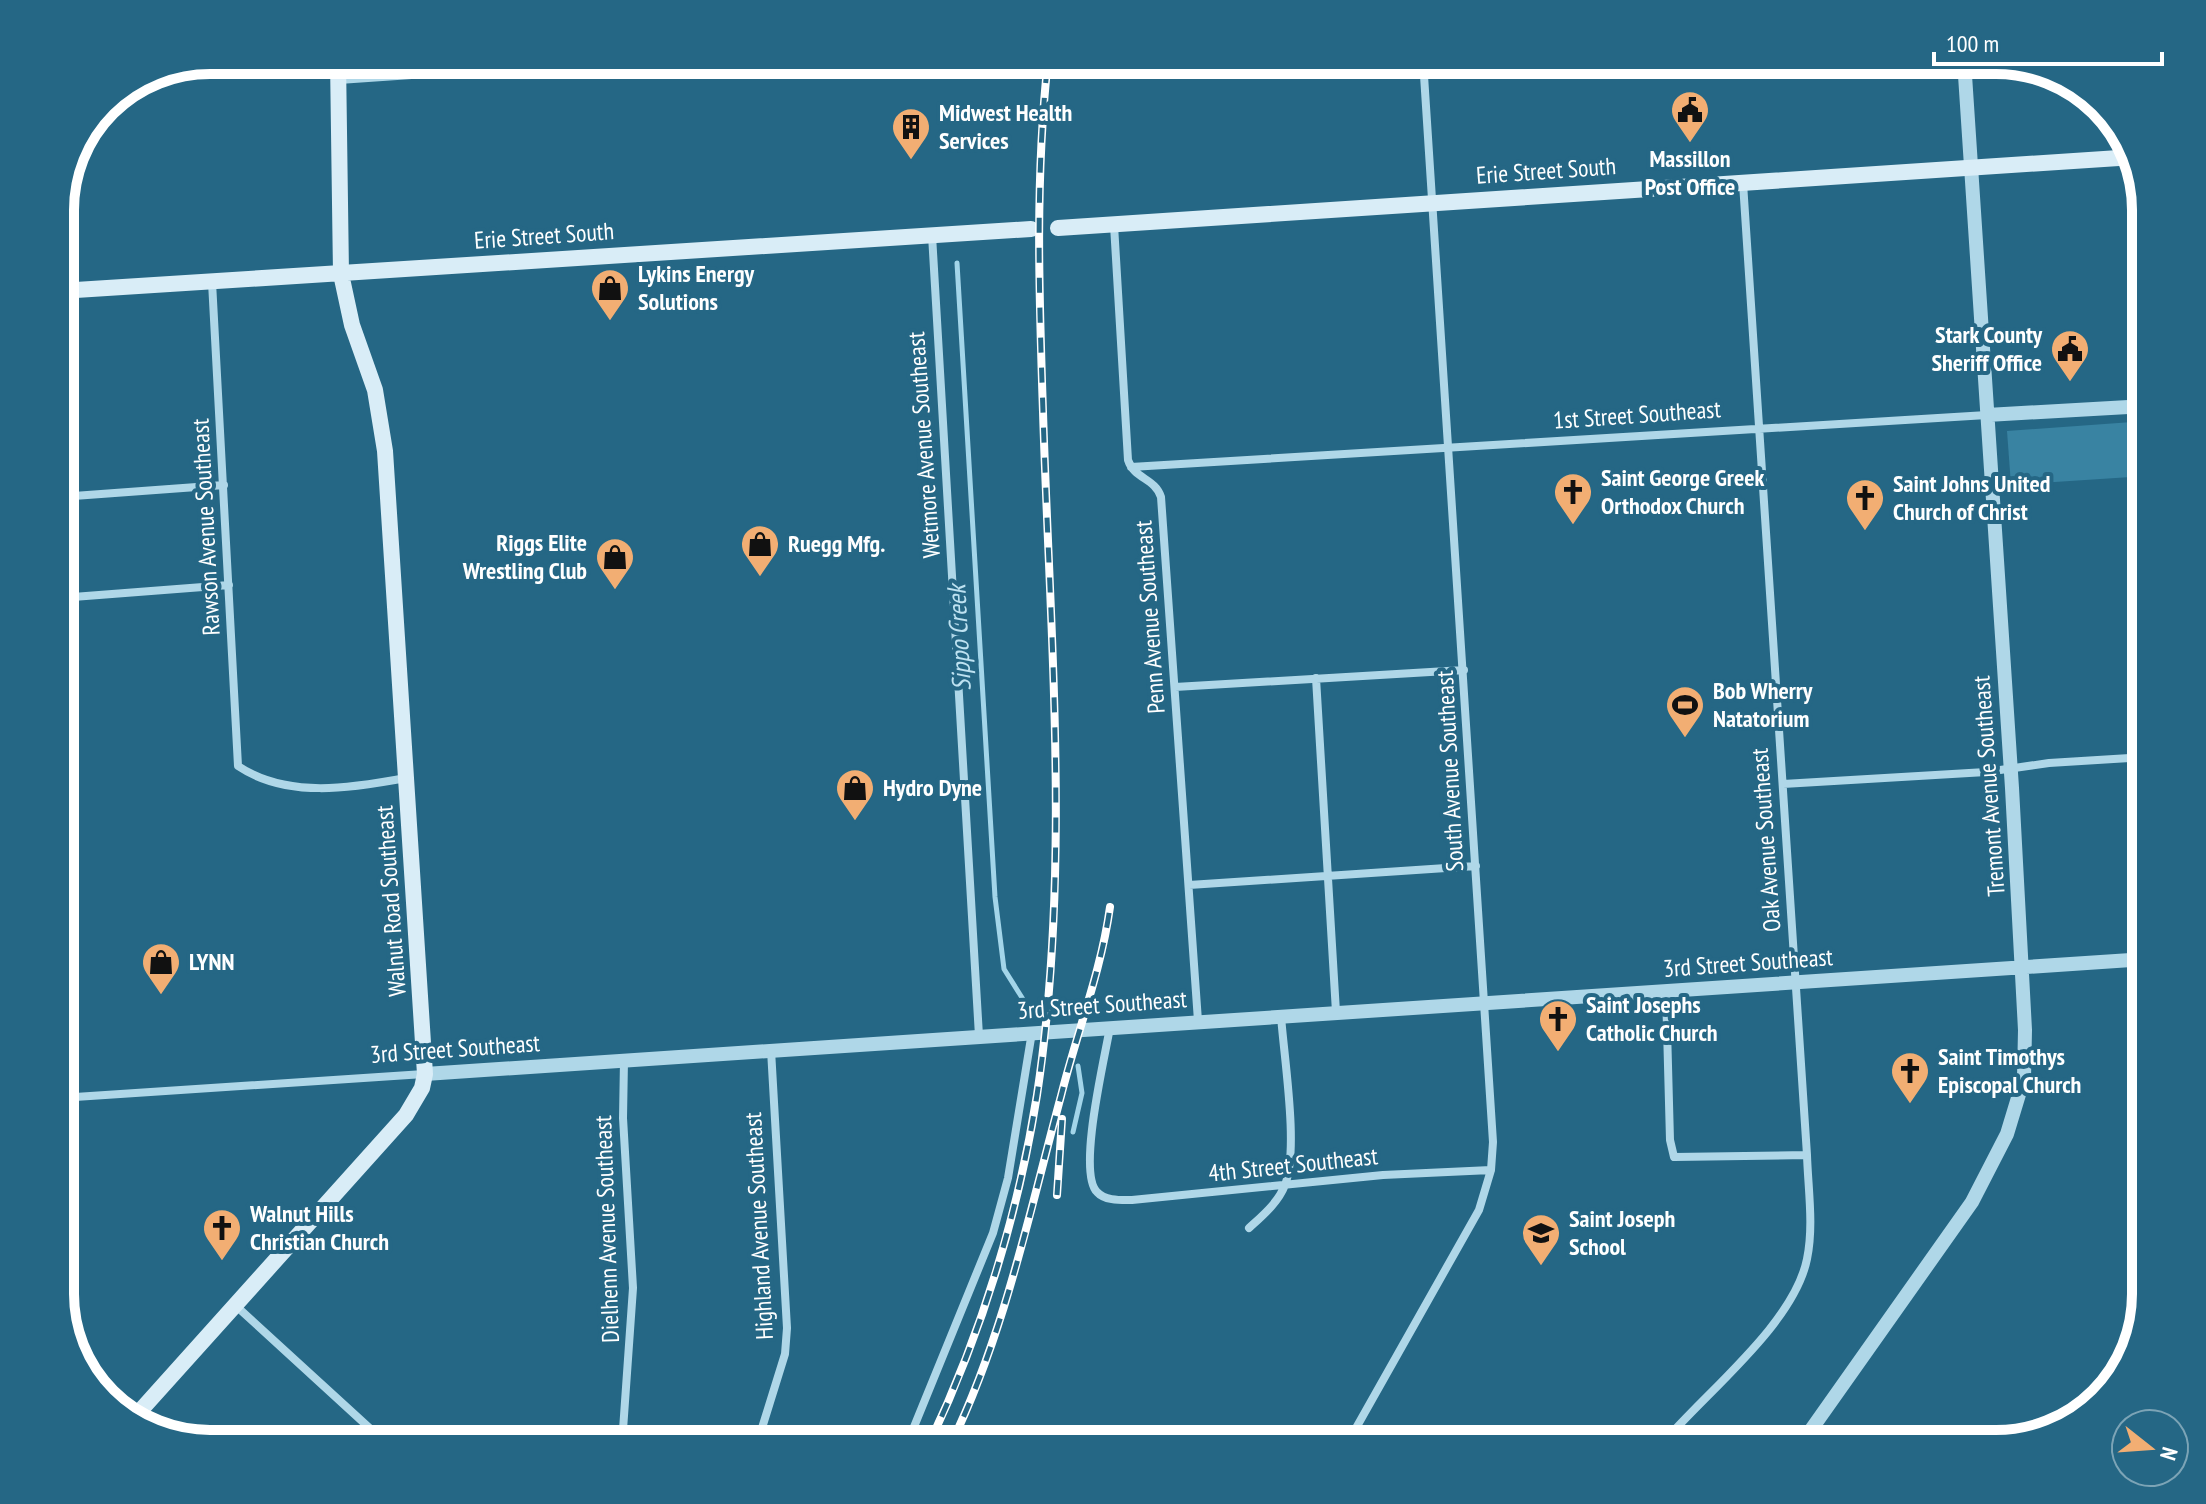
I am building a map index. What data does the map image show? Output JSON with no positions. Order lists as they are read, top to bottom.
{
  "streets": {
    "main road": ["Erie Street South", "Walnut Road Southeast"],
    "street": [
      "1st Street Southeast",
      "Wetmore Avenue Southeast",
      "Rawson Avenue Southeast",
      "Penn Avenue Southeast",
      "South Avenue Southeast",
      "Tremont Avenue Southeast",
      "Oak Avenue Southeast",
      "3rd Street Southeast",
      "4th Street Southeast",
      "Highland Avenue Southeast",
      "Dielhenn Avenue Southeast"
    ]
  },
  "crossings": [
    ["Erie Street South", "Wetmore Avenue Southeast"],
    ["Erie Street South", "Rawson Avenue Southeast"],
    ["Erie Street South", "South Avenue Southeast"],
    ["Erie Street South", "Tremont Avenue Southeast"],
    ["Erie Street South", "Oak Avenue Southeast"],
    ["Erie Street South", "Walnut Road Southeast"],
    ["1st Street Southeast", "Penn Avenue Southeast"],
    ["1st Street Southeast", "South Avenue Southeast"],
    ["1st Street Southeast", "Tremont Avenue Southeast"],
    ["1st Street Southeast", "Oak Avenue Southeast"],
    ["Wetmore Avenue Southeast", "3rd Street Southeast"],
    ["Rawson Avenue Southeast", "Walnut Road Southeast"],
    ["Penn Avenue Southeast", "3rd Street Southeast"],
    ["South Avenue Southeast", "3rd Street Southeast"],
    ["South Avenue Southeast", "4th Street Southeast"],
    ["Tremont Avenue Southeast", "3rd Street Southeast"],
    ["Oak Avenue Southeast", "3rd Street Southeast"],
    ["Walnut Road Southeast", "3rd Street Southeast"],
    ["3rd Street Southeast", "4th Street Southeast"],
    ["3rd Street Southeast", "Highland Avenue Southeast"],
    ["3rd Street Southeast", "Dielhenn Avenue Southeast"]
  ],
  "water": ["Sippo Creek"],
  "places": {
    "public building": ["Massillon Post Office", "Stark County Sheriff Office"],
    "building": ["Midwest Health Services"],
    "shop": [
      "Lykins Energy Solutions",
      "Ruegg Mfg.",
      "Riggs Elite Wrestling Club",
      "Hydro Dyne",
      "LYNN"
    ],
    "church": [
      "Saint George Greek Orthodox Church",
      "Saint Johns United Church of Christ",
      "Saint Josephs Catholic Church",
      "Saint Timothys Episcopal Church",
      "Walnut Hills Christian Church"
    ],
    "sports": ["Bob Wherry Natatorium"],
    "school or university": ["Saint Joseph School"]
  },
  "scale_bar": "100 m",
  "north": "right"
}
